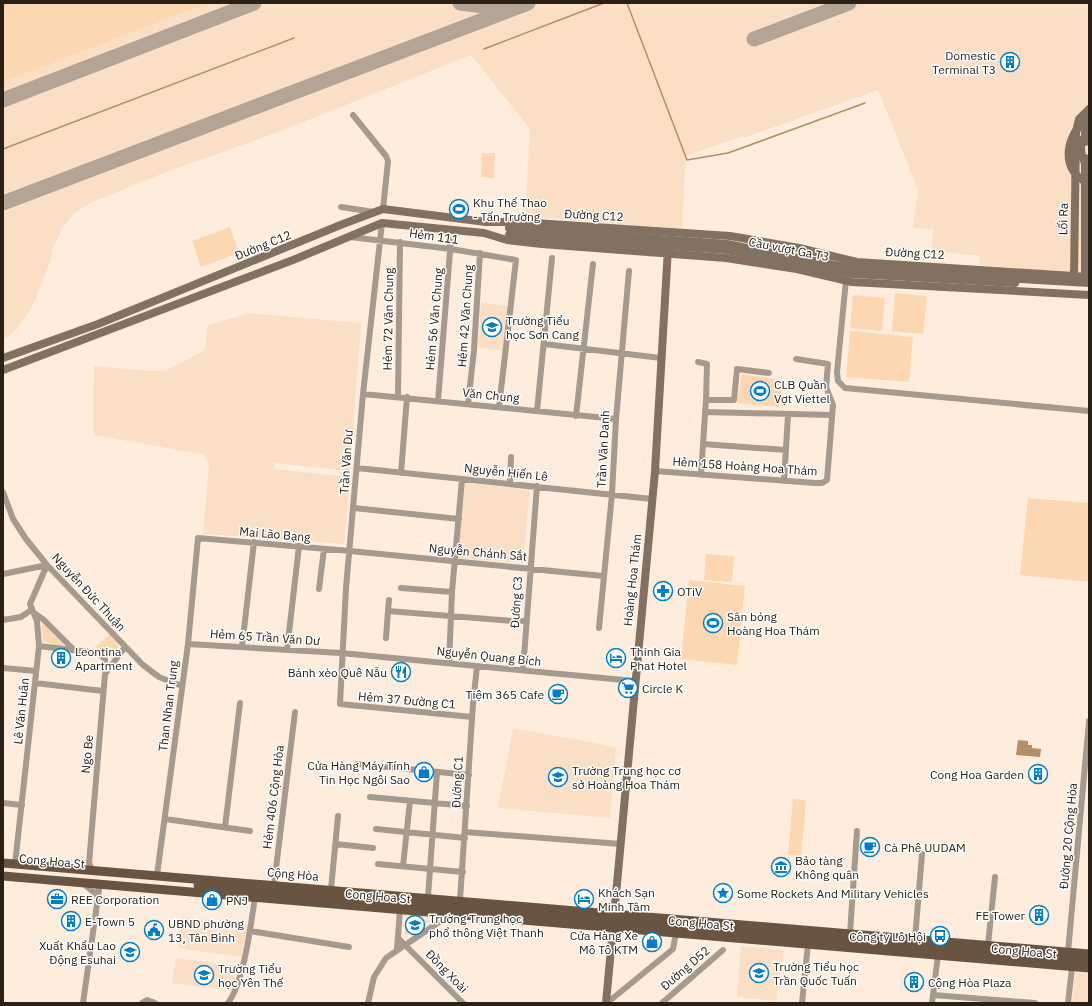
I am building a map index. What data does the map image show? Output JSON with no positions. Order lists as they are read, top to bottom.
{
  "streets": {
    "main road": [
      "Đường C12",
      "Lối Ra",
      "Cầu vượt Ga T3",
      "Hoàng Hoa Thám",
      "Cong Hoa St",
      "Cộng Hòa"
    ],
    "street": [
      "Hẻm 111",
      "Hẻm 42 Văn Chung",
      "Hẻm 72 Văn Chung",
      "Hẻm 56 Văn Chung",
      "Văn Chung",
      "Trần Văn Danh",
      "Trần Văn Dư",
      "Hẻm 158 Hoàng Hoa Thám",
      "Nguyễn Hiến Lê",
      "Mai Lão Bạng",
      "Nguyễn Chánh Sắt",
      "Nguyễn Đức Thuận",
      "Đường C3",
      "Hẻm 65 Trần Văn Dư",
      "Nguyễn Quang Bích",
      "Hẻm 37 Đường C1",
      "Than Nhan Trung",
      "Lê Văn Huân",
      "Ngo Be",
      "Đường C1",
      "Hẻm 406 Cộng Hòa",
      "Đường 20 Cộng Hòa",
      "Đường D52",
      "Đồng Xoài"
    ]
  },
  "crossings": [
    ["Đường C12", "Lối Ra"],
    ["Đường C12", "Hẻm 111"],
    ["Đường C12", "Cầu vượt Ga T3"],
    ["Đường C12", "Trần Văn Dư"],
    ["Đường C12", "Hoàng Hoa Thám"],
    ["Lối Ra", "Cầu vượt Ga T3"],
    ["Hẻm 111", "Hẻm 42 Văn Chung"],
    ["Hẻm 111", "Hẻm 72 Văn Chung"],
    ["Hẻm 111", "Hẻm 56 Văn Chung"],
    ["Hẻm 111", "Văn Chung"],
    ["Hẻm 111", "Trần Văn Dư"],
    ["Hẻm 42 Văn Chung", "Văn Chung"],
    ["Hẻm 72 Văn Chung", "Văn Chung"],
    ["Hẻm 56 Văn Chung", "Văn Chung"],
    ["Văn Chung", "Trần Văn Danh"],
    ["Văn Chung", "Trần Văn Dư"],
    ["Trần Văn Danh", "Nguyễn Hiến Lê"],
    ["Trần Văn Danh", "Nguyễn Chánh Sắt"],
    ["Trần Văn Dư", "Nguyễn Hiến Lê"],
    ["Trần Văn Dư", "Mai Lão Bạng"],
    ["Trần Văn Dư", "Nguyễn Chánh Sắt"],
    ["Trần Văn Dư", "Hẻm 65 Trần Văn Dư"],
    ["Trần Văn Dư", "Nguyễn Quang Bích"],
    ["Trần Văn Dư", "Hẻm 37 Đường C1"],
    ["Hẻm 158 Hoàng Hoa Thám", "Hoàng Hoa Thám"],
    ["Nguyễn Hiến Lê", "Hoàng Hoa Thám"],
    ["Nguyễn Hiến Lê", "Đường C3"],
    ["Mai Lão Bạng", "Nguyễn Chánh Sắt"],
    ["Mai Lão Bạng", "Than Nhan Trung"],
    ["Nguyễn Chánh Sắt", "Đường C3"],
    ["Hoàng Hoa Thám", "Nguyễn Quang Bích"],
    ["Hoàng Hoa Thám", "Cong Hoa St"],
    ["Nguyễn Đức Thuận", "Than Nhan Trung"],
    ["Nguyễn Đức Thuận", "Lê Văn Huân"],
    ["Nguyễn Đức Thuận", "Ngo Be"],
    ["Đường C3", "Nguyễn Quang Bích"],
    ["Hẻm 65 Trần Văn Dư", "Nguyễn Quang Bích"],
    ["Hẻm 65 Trần Văn Dư", "Than Nhan Trung"],
    ["Nguyễn Quang Bích", "Đường C1"],
    ["Hẻm 37 Đường C1", "Đường C1"],
    ["Than Nhan Trung", "Cong Hoa St"],
    ["Than Nhan Trung", "Cộng Hòa"],
    ["Lê Văn Huân", "Cong Hoa St"],
    ["Ngo Be", "Cong Hoa St"],
    ["Đường C1", "Cong Hoa St"],
    ["Hẻm 406 Cộng Hòa", "Cộng Hòa"],
    ["Đường 20 Cộng Hòa", "Cong Hoa St"],
    ["Cong Hoa St", "Cộng Hòa"]
  ],
  "places": {
    "building": [
      "Domestic Terminal T3",
      "Leontina Apartment",
      "Cong Hoa Garden",
      "FE Tower",
      "E-Town 5",
      "Cộng Hòa Plaza"
    ],
    "sports": ["Khu Thể Thao - Tấn Trường", "CLB Quần Vợt Viettel", "Sân bóng Hoàng Hoa Thám"],
    "school or university": [
      "Trường Tiểu học Sơn Cang",
      "Trường Trung học cơ sở Hoàng Hoa Thám",
      "Trường Trung học phổ thông Việt Thanh",
      "Xuất Khẩu Lao Động Esuhai",
      "Trường Tiểu học Trần Quốc Tuấn",
      "Trường Tiểu học Yên Thế"
    ],
    "pharmacy": ["OTiV"],
    "hotel": ["Thinh Gia Phat Hotel", "Khách Sạn Minh Tâm"],
    "restaurant": ["Bánh xèo Quê Nẫu"],
    "supermarket": ["Circle K"],
    "cafe": ["Tiệm 365 Cafe", "Cà Phê UUDAM"],
    "shop": ["Cửa Hàng Máy Tính Tin Học Ngôi Sao", "PNJ", "Cửa Hàng Xe Mô Tô KTM"],
    "museum": ["Bảo tàng Không quân"],
    "place": ["Some Rockets And Military Vehicles"],
    "office": ["REE Corporation"],
    "public building": ["UBND phường 13, Tân Bình"],
    "bus stop": ["Công ty Lô Hội"]
  }
}
